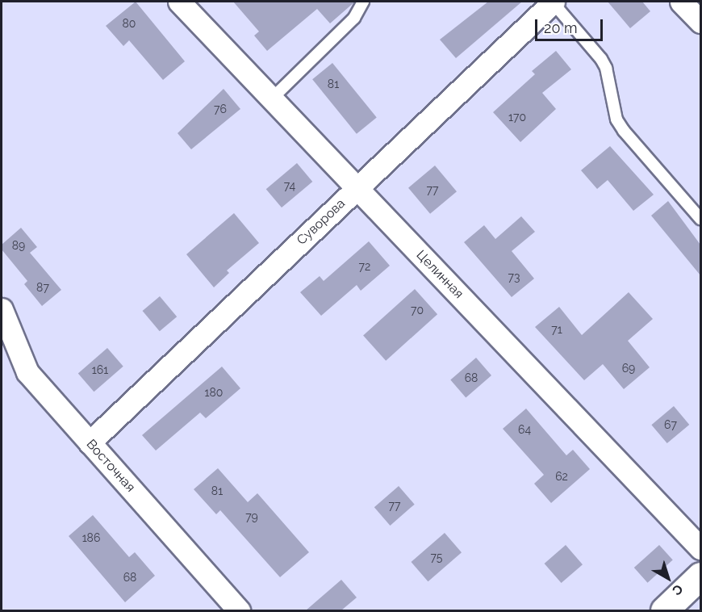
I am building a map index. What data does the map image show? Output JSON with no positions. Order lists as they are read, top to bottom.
{
  "streets": {
    "street": ["Суворова", "Целинная", "Восточная"]
  },
  "crossings": [
    ["Суворова", "Целинная"],
    ["Суворова", "Восточная"]
  ],
  "house_numbers": [
    "80",
    "81",
    "76",
    "170",
    "74",
    "77",
    "89",
    "72",
    "73",
    "87",
    "70",
    "71",
    "69",
    "161",
    "68",
    "180",
    "67",
    "64",
    "62",
    "81",
    "77",
    "79",
    "186",
    "75",
    "68"
  ],
  "scale_bar": "20 m",
  "north": "bottom right"
}
